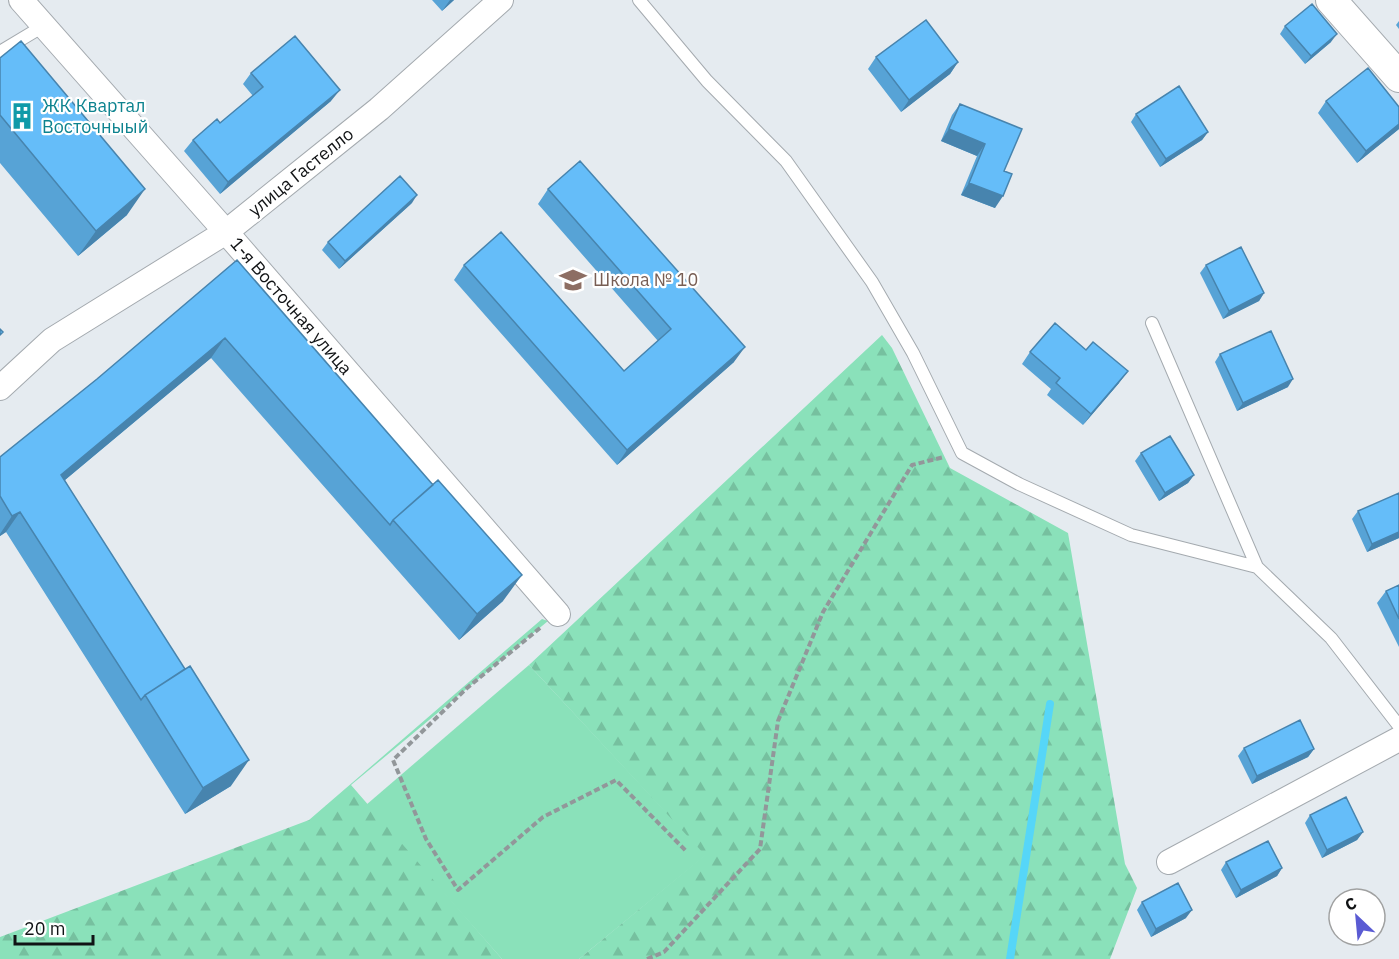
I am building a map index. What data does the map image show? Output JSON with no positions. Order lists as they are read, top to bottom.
{
  "streets": {
    "street": ["улица Гастелло", "1-я Восточная улица"]
  },
  "crossings": [
    ["улица Гастелло", "1-я Восточная улица"]
  ],
  "places": {
    "building": ["ЖК Квартал Восточныый"],
    "school or university": ["Школа № 10"]
  },
  "scale_bar": "20 m",
  "north": "top left"
}
